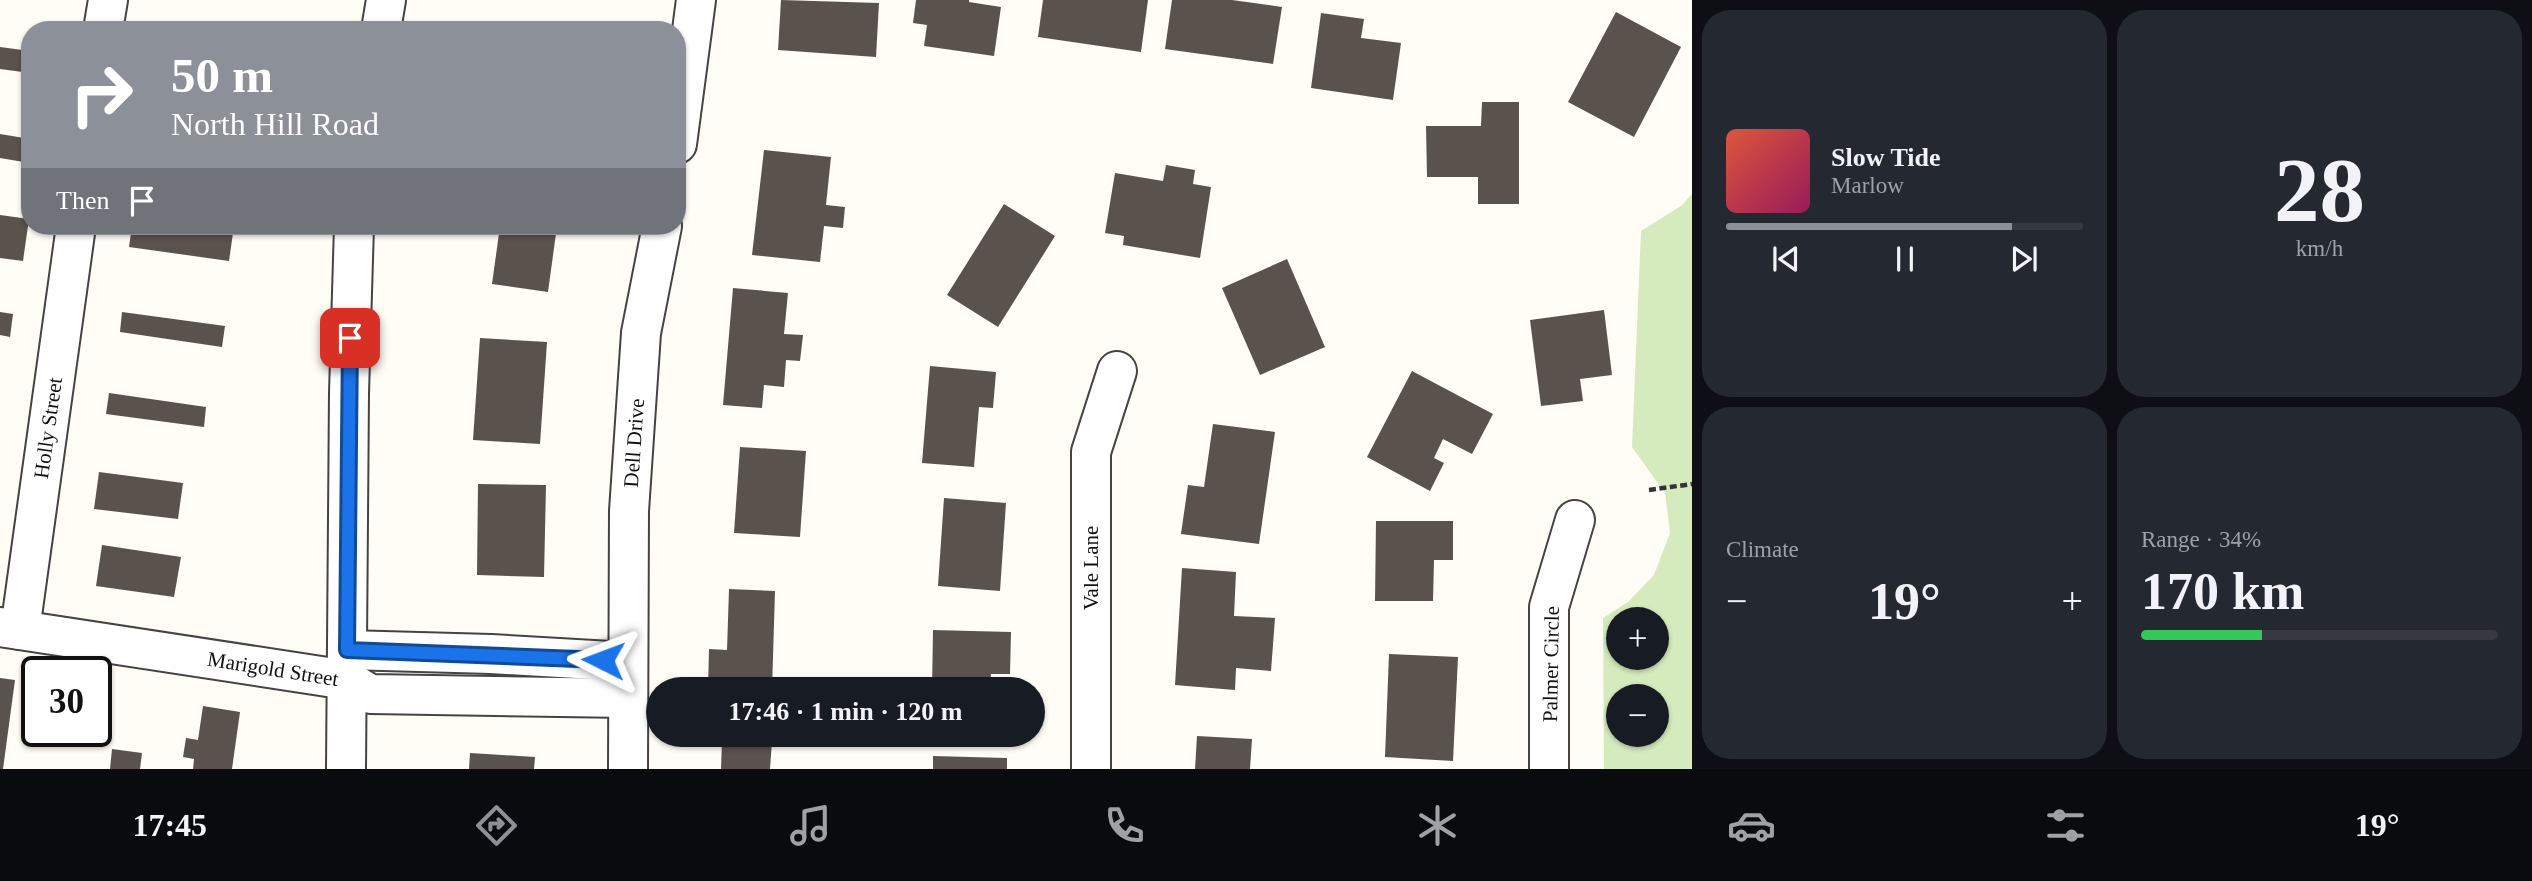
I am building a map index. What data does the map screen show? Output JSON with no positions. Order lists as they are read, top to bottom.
{
  "streets": {
    "street": [
      "Holly Street",
      "Dell Drive",
      "Vale Lane",
      "Palmer Circle",
      "Marigold Street"
    ]
  },
  "crossings": [
    ["Holly Street", "Marigold Street"],
    ["Dell Drive", "Marigold Street"]
  ],
  "page": {
    "tile": [
      ["28", "km/h"],
      "Climate",
      ["Range · 34%", "170 km"]
    ],
    "turn": ["50 m", "North Hill Road"],
    "song": ["Slow Tide", "Marlow"],
    "then": "Then",
    "heat": ["−", "19°", "+"],
    "map_buttons": ["+", "−"],
    "limit": "30",
    "trip": "17:46 · 1 min · 120 m",
    "tabs": ["17:45", "19°"]
  }
}
